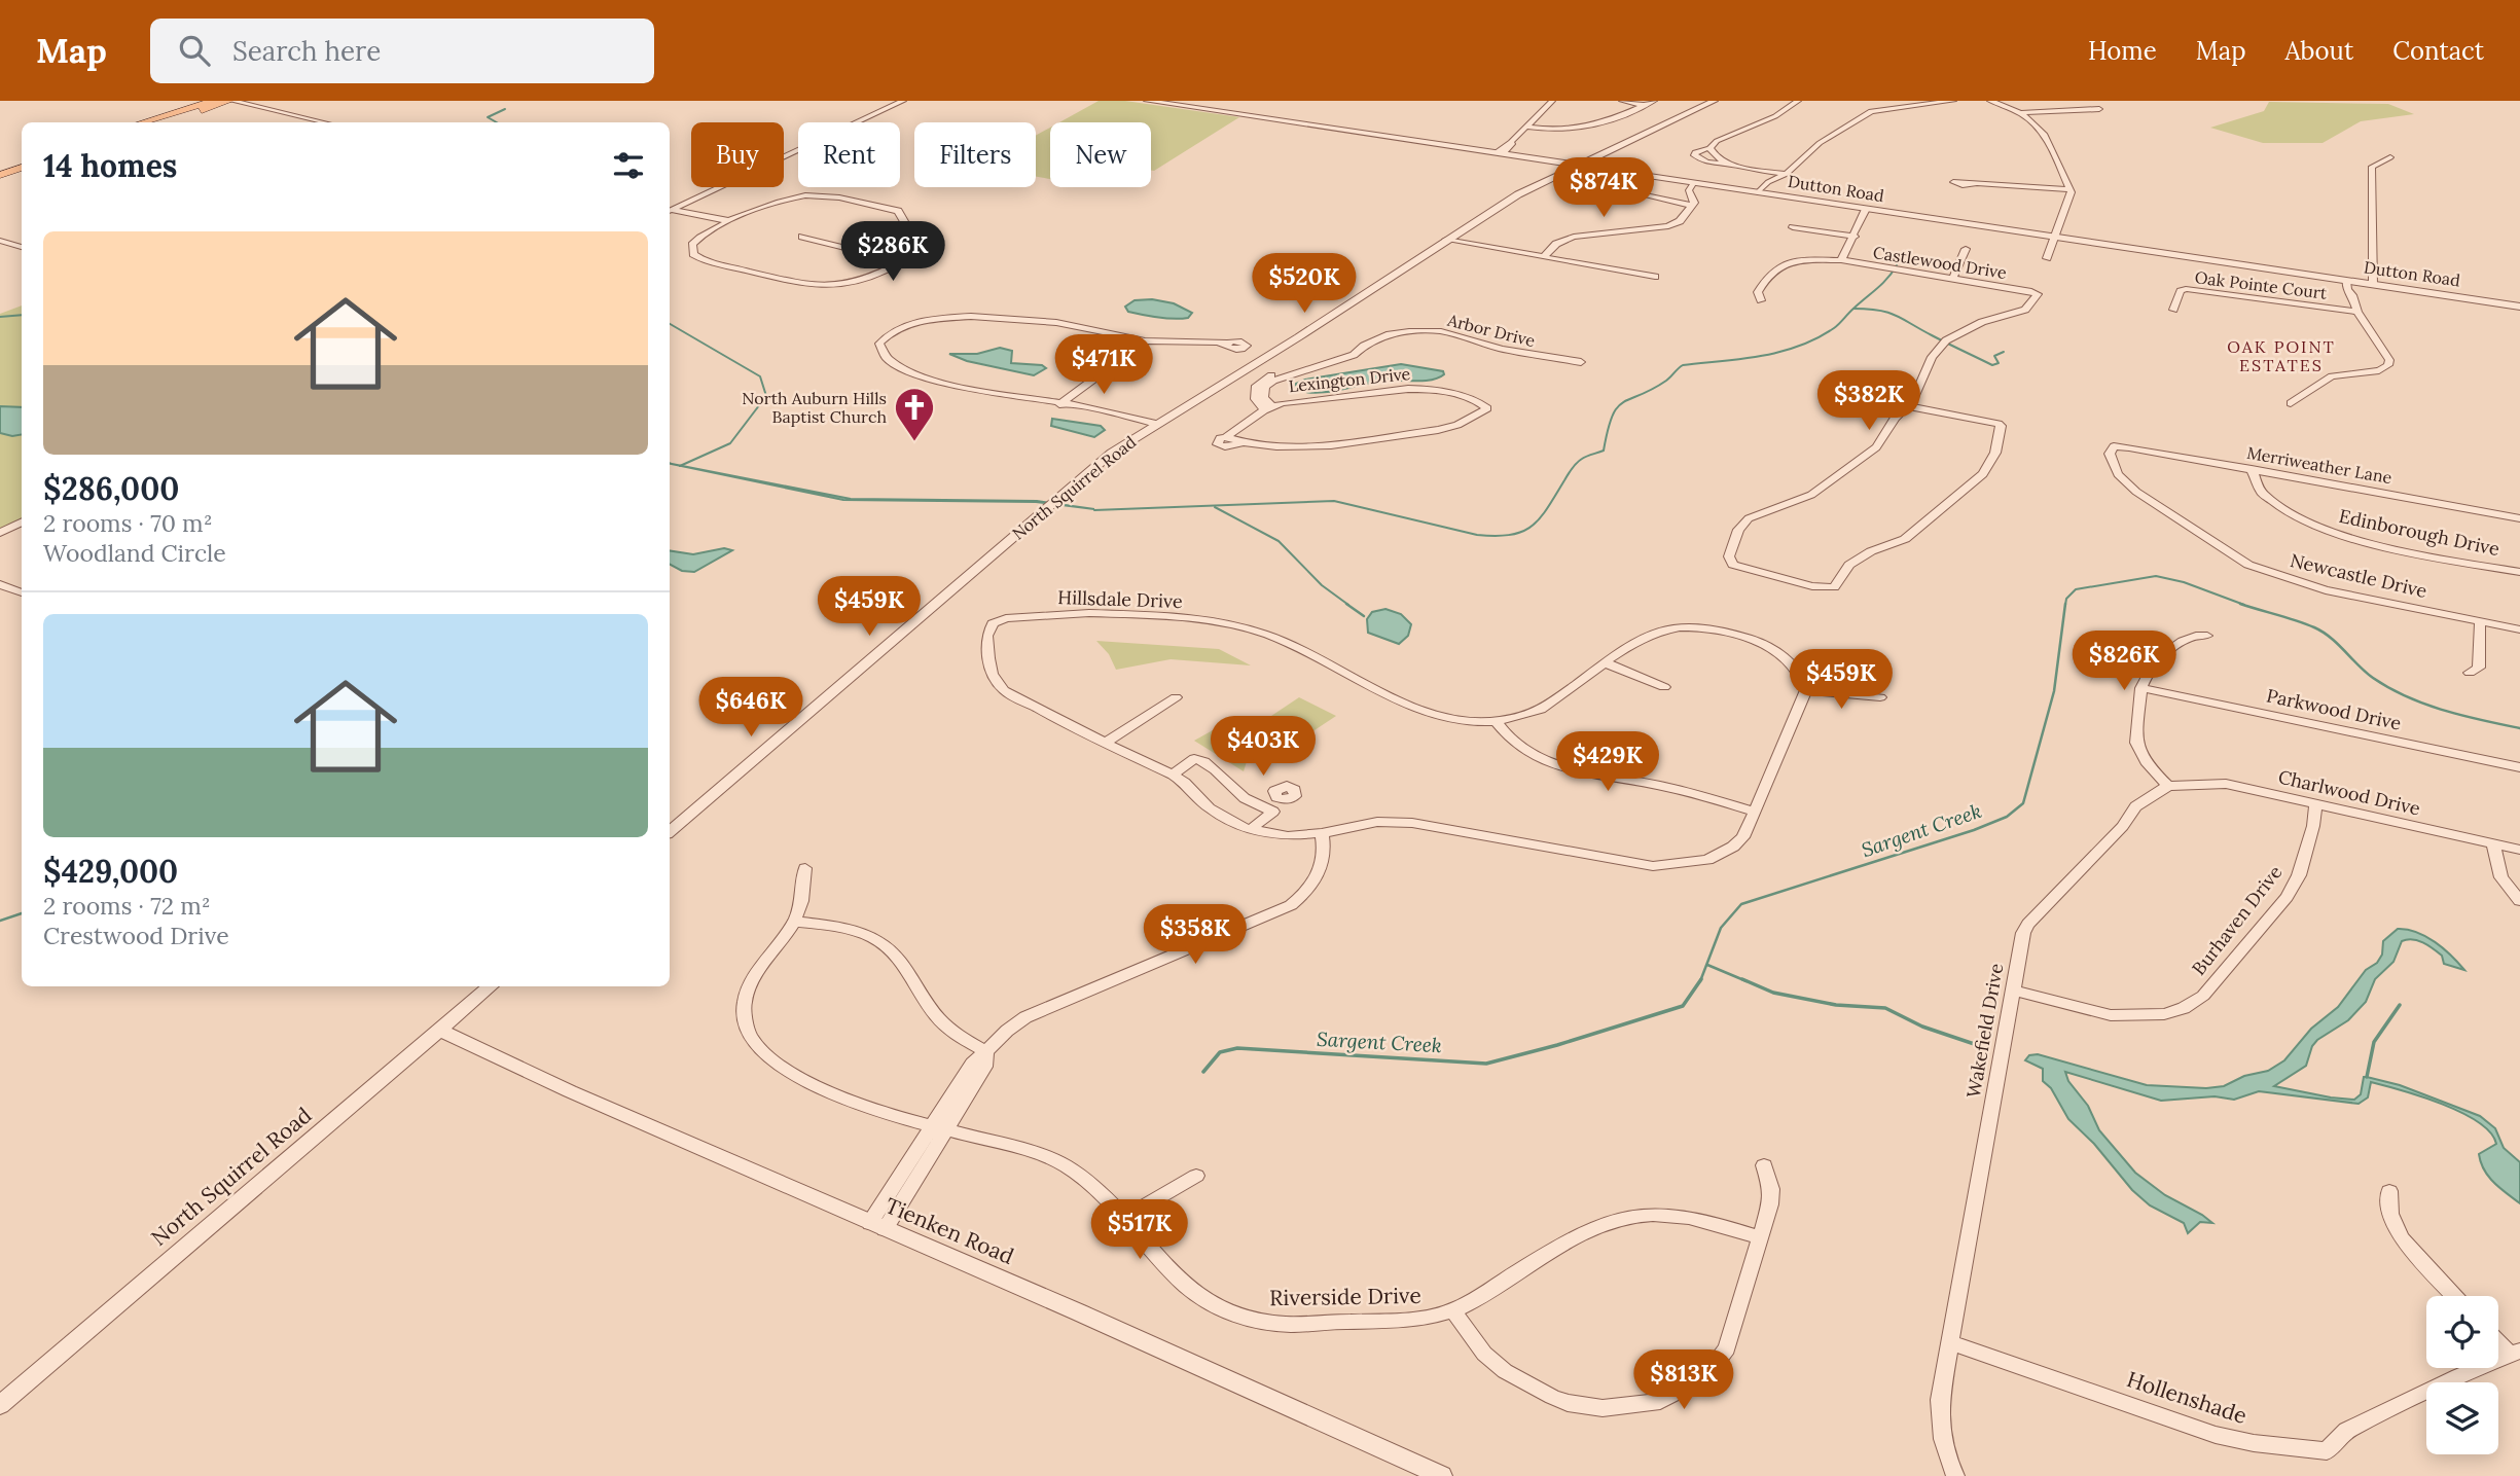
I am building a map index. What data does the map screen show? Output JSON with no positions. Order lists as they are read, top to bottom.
{
  "streets": {
    "street": [
      "Dutton Road",
      "Castlewood Drive",
      "Oak Pointe Court",
      "Arbor Drive",
      "Lexington Drive",
      "Merriweather Lane",
      "North Squirrel Road",
      "Edinborough Drive",
      "Newcastle Drive",
      "Hillsdale Drive",
      "Parkwood Drive",
      "Charlwood Drive",
      "Burhaven Drive",
      "Wakefield Drive",
      "Tienken Road",
      "Riverside Drive",
      "Hollenshade"
    ]
  },
  "crossings": [
    ["Dutton Road", "North Squirrel Road"],
    ["Arbor Drive", "North Squirrel Road"],
    ["Merriweather Lane", "Edinborough Drive"],
    ["Merriweather Lane", "Newcastle Drive"],
    ["North Squirrel Road", "Tienken Road"],
    ["Charlwood Drive", "Burhaven Drive"],
    ["Charlwood Drive", "Wakefield Drive"],
    ["Burhaven Drive", "Wakefield Drive"],
    ["Wakefield Drive", "Hollenshade"]
  ],
  "districts": ["OAK POINT ESTATES"],
  "water": ["Sargent Creek"],
  "places": {
    "church": ["North Auburn Hills Baptist Church"]
  },
  "page": {
    "header": "Map",
    "search": "Search here",
    "nav": [
      "Home",
      "Map",
      "About",
      "Contact"
    ],
    "chip": [
      "Buy",
      "Rent",
      "Filters",
      "New"
    ],
    "heading": "14 homes",
    "price": [
      "$874K",
      "$286K",
      "$520K",
      "$471K",
      "$382K",
      "$459K",
      "$826K",
      "$459K",
      "$646K",
      "$403K",
      "$429K",
      "$358K",
      "$517K",
      "$813K"
    ],
    "list": [
      {
        "name": "$286,000",
        "note": "2 rooms · 70 m² · Woodland Circle"
      },
      {
        "name": "$429,000",
        "note": "2 rooms · 72 m² · Crestwood Drive"
      }
    ]
  }
}
